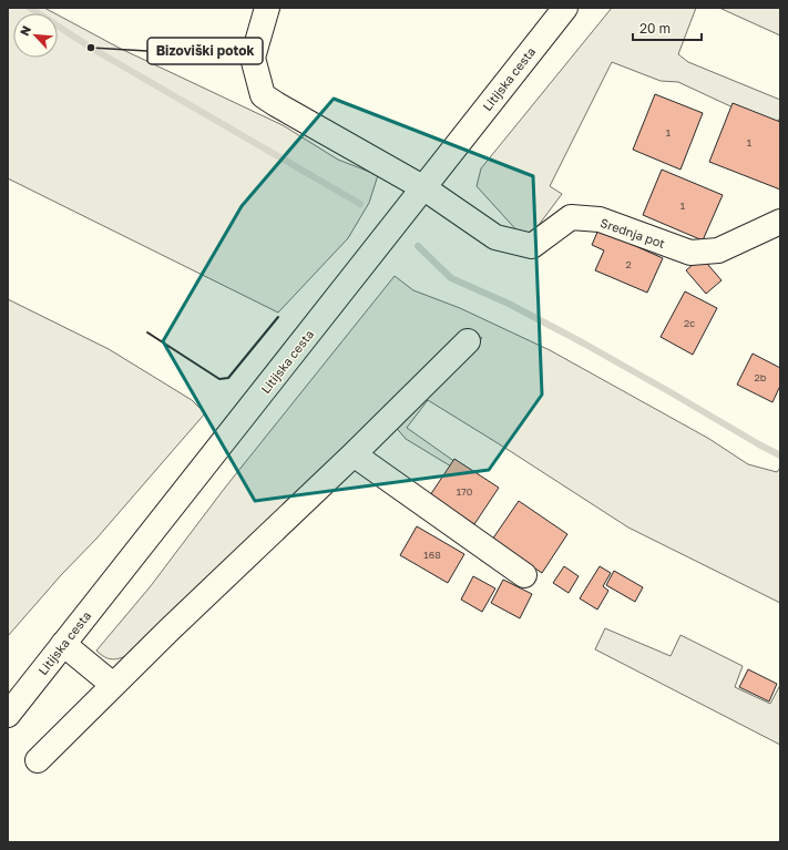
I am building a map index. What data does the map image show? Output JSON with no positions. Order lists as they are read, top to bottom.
{
  "streets": {
    "street": ["Litijska cesta", "Srednja pot"]
  },
  "crossings": [
    ["Litijska cesta", "Srednja pot"]
  ],
  "places": ["Bizoviški potok"],
  "house_numbers": [
    "1",
    "1",
    "1",
    "2",
    "2c",
    "2b",
    "170",
    "168"
  ],
  "scale_bar": "20 m",
  "north": "top left"
}
